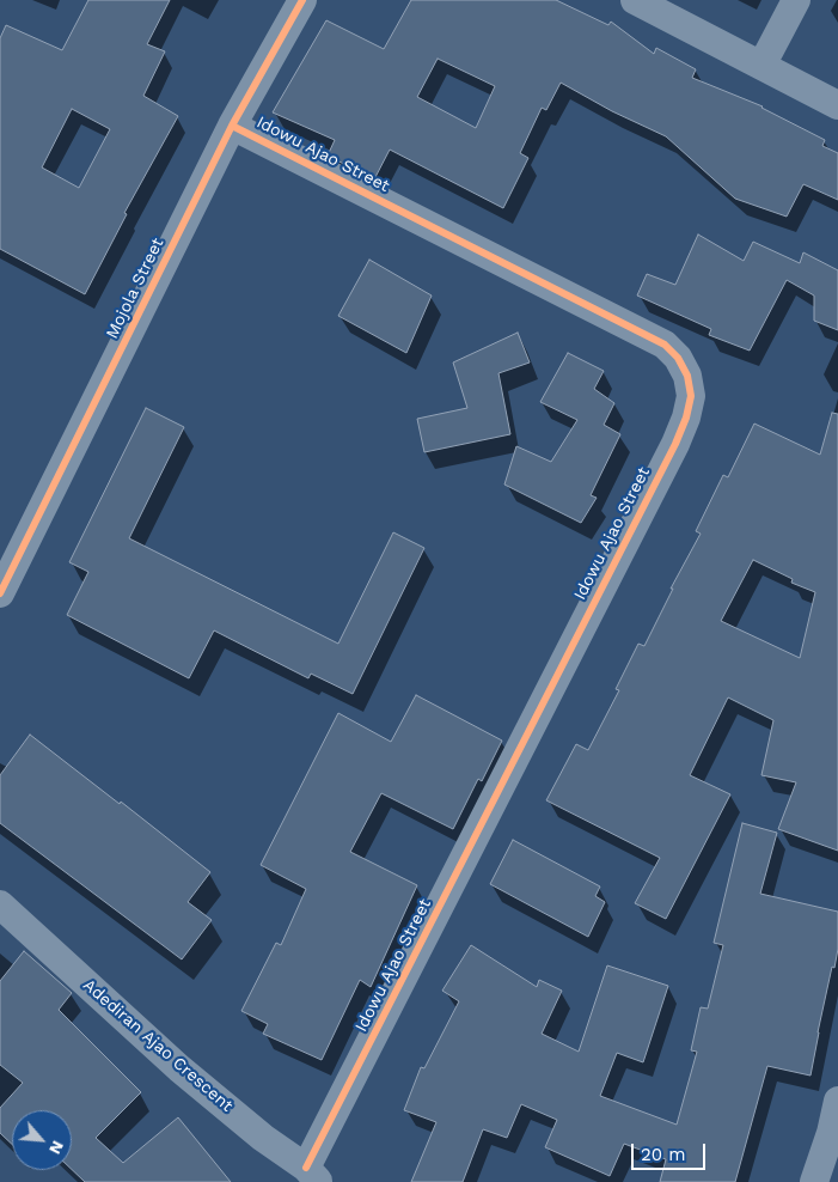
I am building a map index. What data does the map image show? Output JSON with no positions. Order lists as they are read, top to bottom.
{
  "streets": {
    "street": ["Idowu Ajao Street", "Mojola Street", "Adediran Ajao Crescent"]
  },
  "crossings": [
    ["Idowu Ajao Street", "Mojola Street"],
    ["Idowu Ajao Street", "Adediran Ajao Crescent"]
  ],
  "scale_bar": "20 m",
  "north": "bottom right"
}
